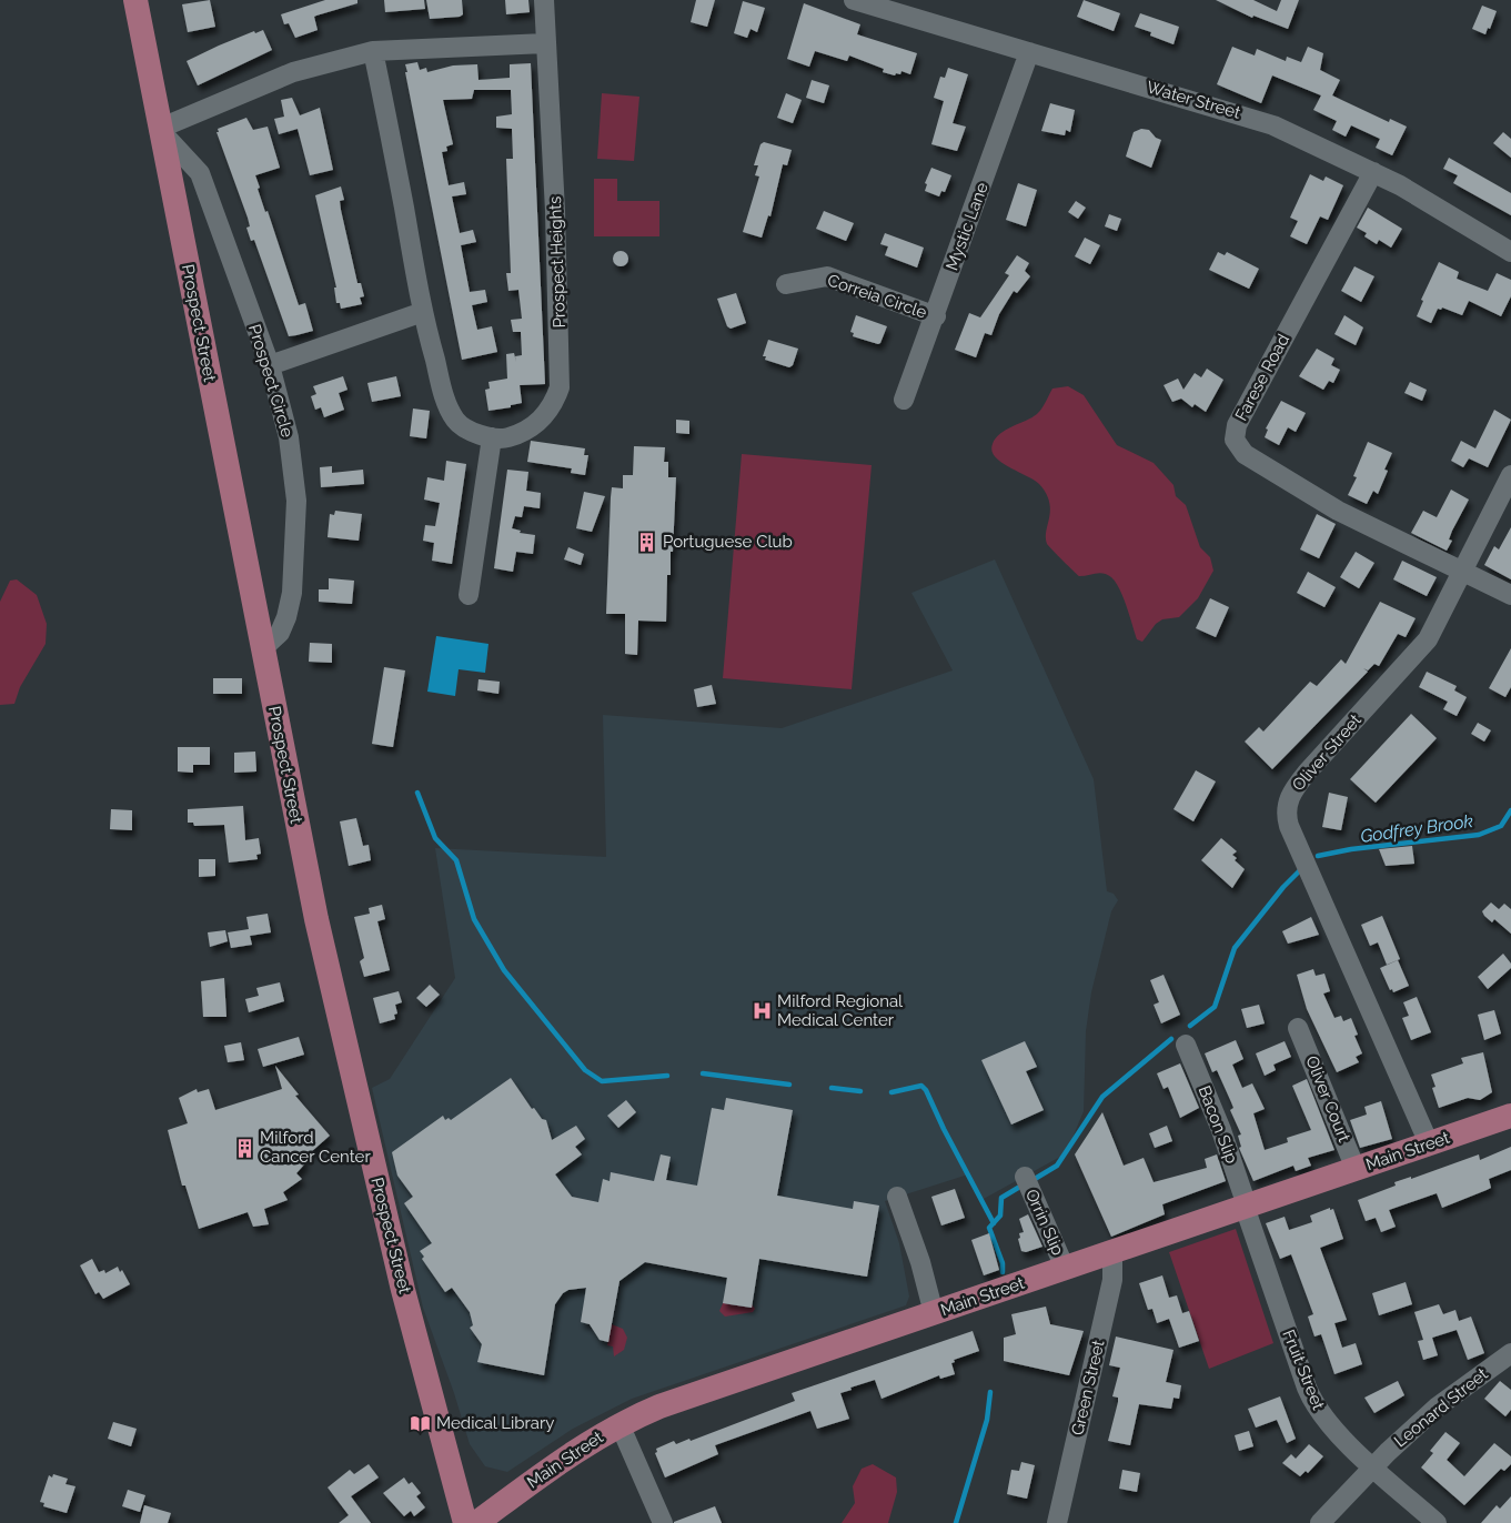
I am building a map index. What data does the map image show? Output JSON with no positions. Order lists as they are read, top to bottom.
{
  "streets": {
    "main road": ["Prospect Street", "Main Street"],
    "street": [
      "Water Street",
      "Mystic Lane",
      "Prospect Heights",
      "Correia Circle",
      "Farese Road",
      "Prospect Circle",
      "Oliver Street",
      "Oliver Court",
      "Bacon Slip",
      "Orrin Slip",
      "Fruit Street",
      "Green Street",
      "Leonard Street"
    ]
  },
  "crossings": [
    ["Water Street", "Mystic Lane"],
    ["Water Street", "Farese Road"],
    ["Mystic Lane", "Correia Circle"],
    ["Prospect Street", "Prospect Circle"],
    ["Farese Road", "Oliver Street"],
    ["Oliver Street", "Main Street"],
    ["Oliver Court", "Main Street"],
    ["Bacon Slip", "Main Street"],
    ["Bacon Slip", "Fruit Street"],
    ["Main Street", "Orrin Slip"],
    ["Main Street", "Fruit Street"],
    ["Main Street", "Green Street"],
    ["Fruit Street", "Leonard Street"]
  ],
  "water": ["Godfrey Brook"],
  "places": {
    "building": ["Portuguese Club", "Milford Cancer Center"],
    "hospital": ["Milford Regional Medical Center"],
    "library": ["Medical Library"]
  }
}
